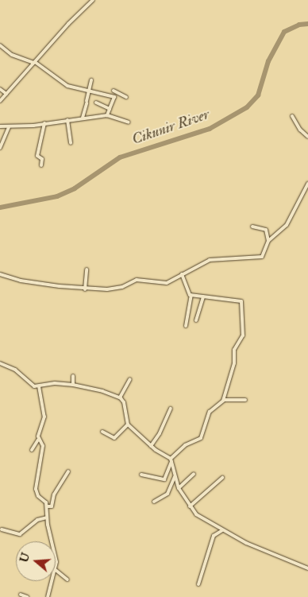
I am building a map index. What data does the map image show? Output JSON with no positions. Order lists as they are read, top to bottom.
{
  "water": ["Cikunir River"],
  "north": "left"
}
